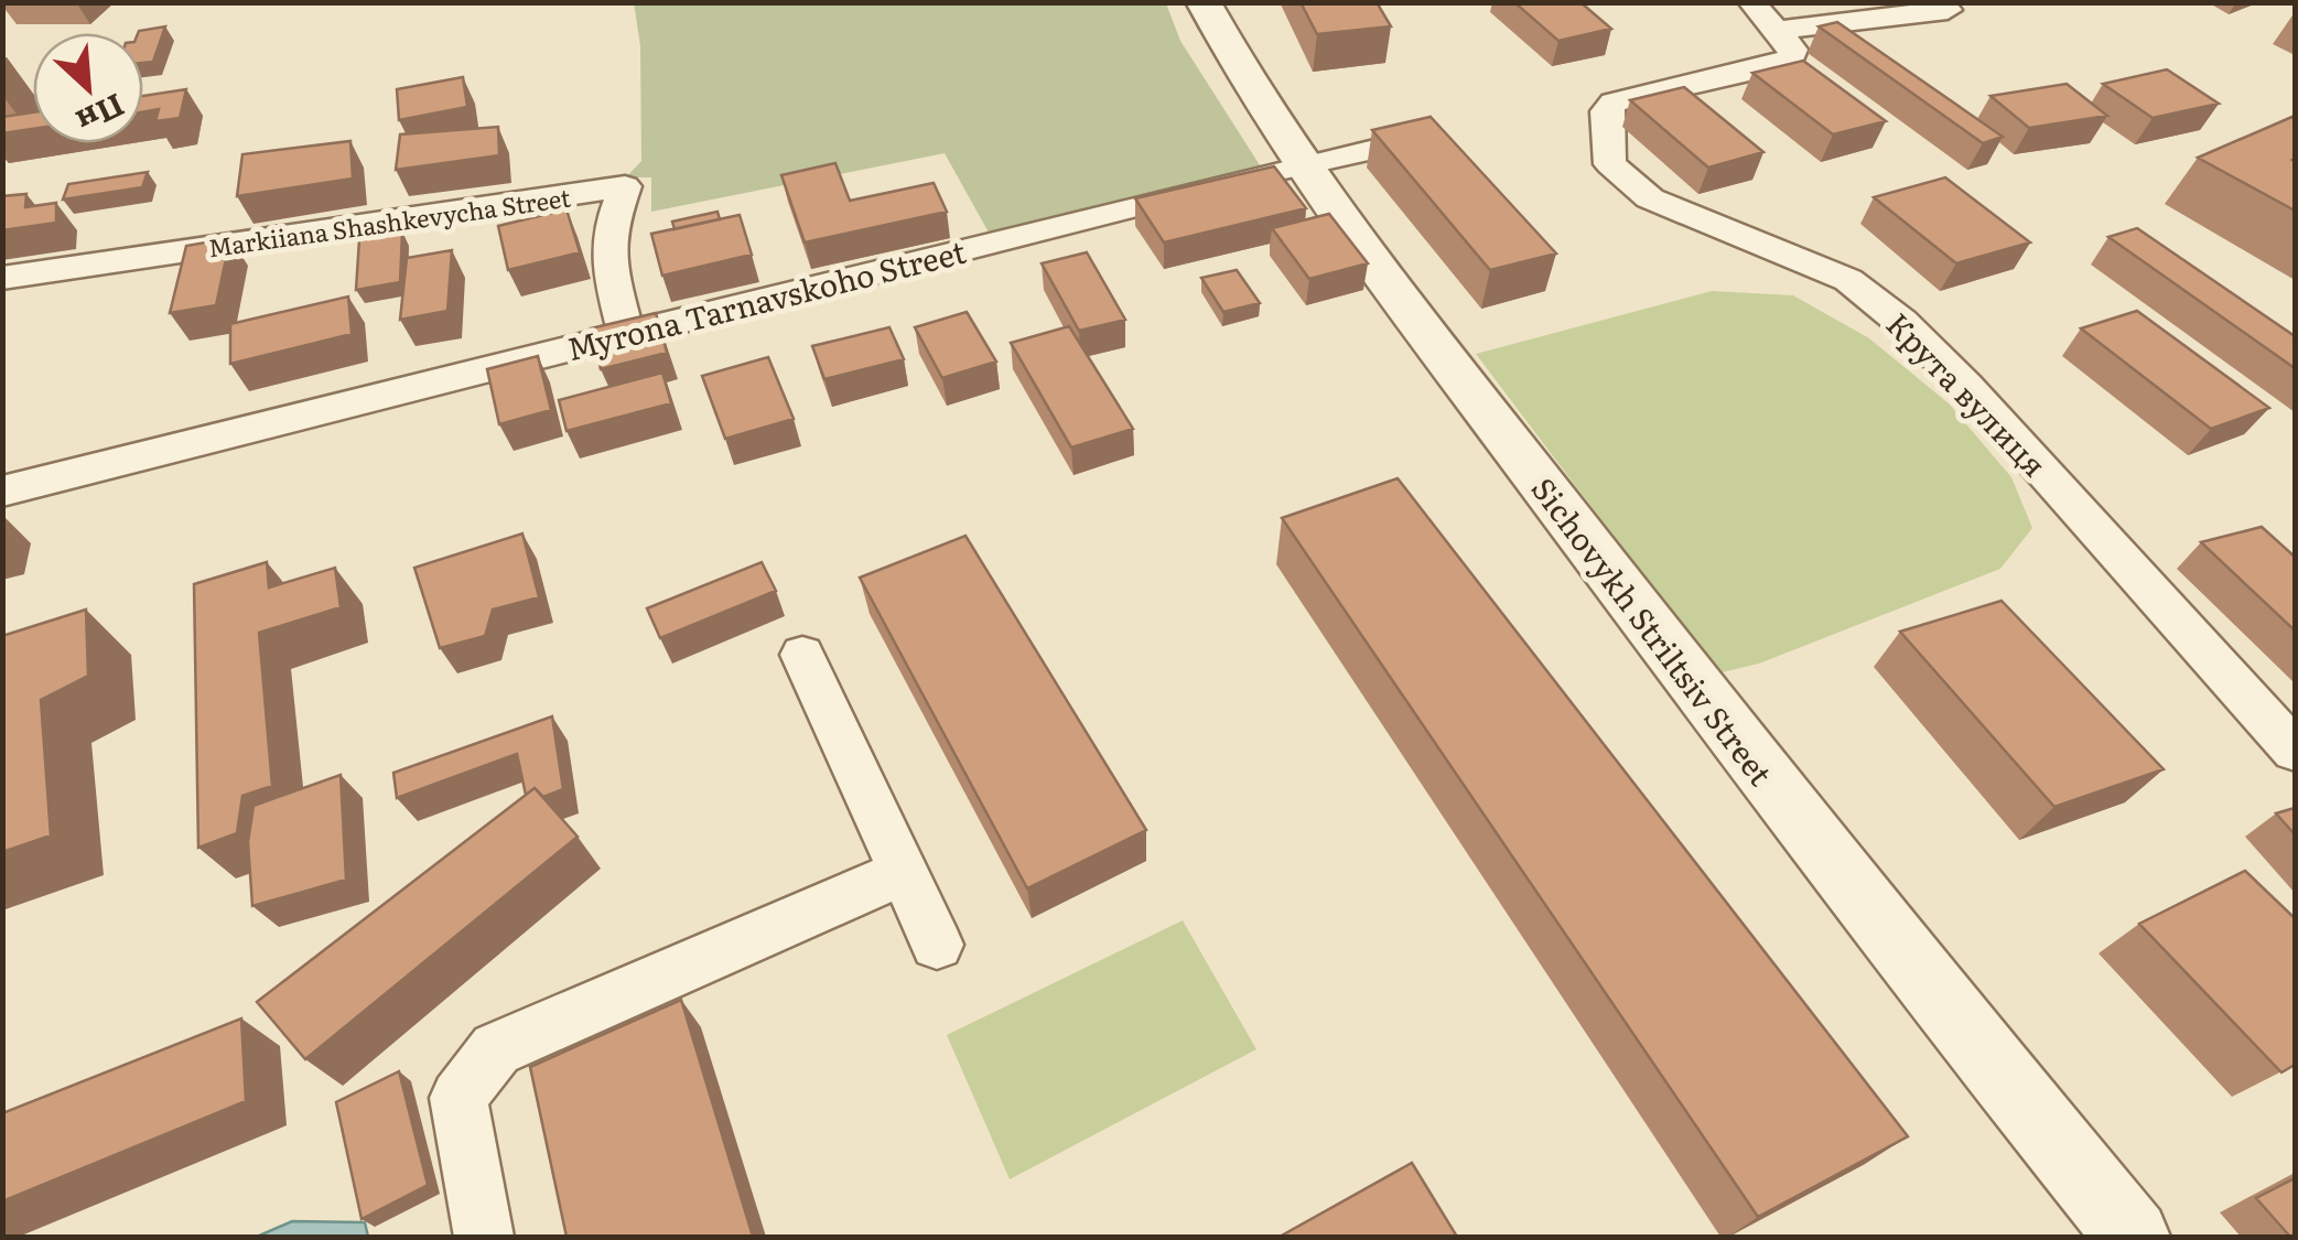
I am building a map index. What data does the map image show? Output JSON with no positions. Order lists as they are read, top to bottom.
{
  "streets": {
    "street": [
      "Markiiana Shashkevycha Street",
      "Myrona Tarnavskoho Street",
      "Крута вулиця",
      "Sichovykh Striltsiv Street"
    ]
  },
  "crossings": [
    ["Markiiana Shashkevycha Street", "Myrona Tarnavskoho Street"],
    ["Myrona Tarnavskoho Street", "Sichovykh Striltsiv Street"]
  ],
  "north": "bottom right"
}
